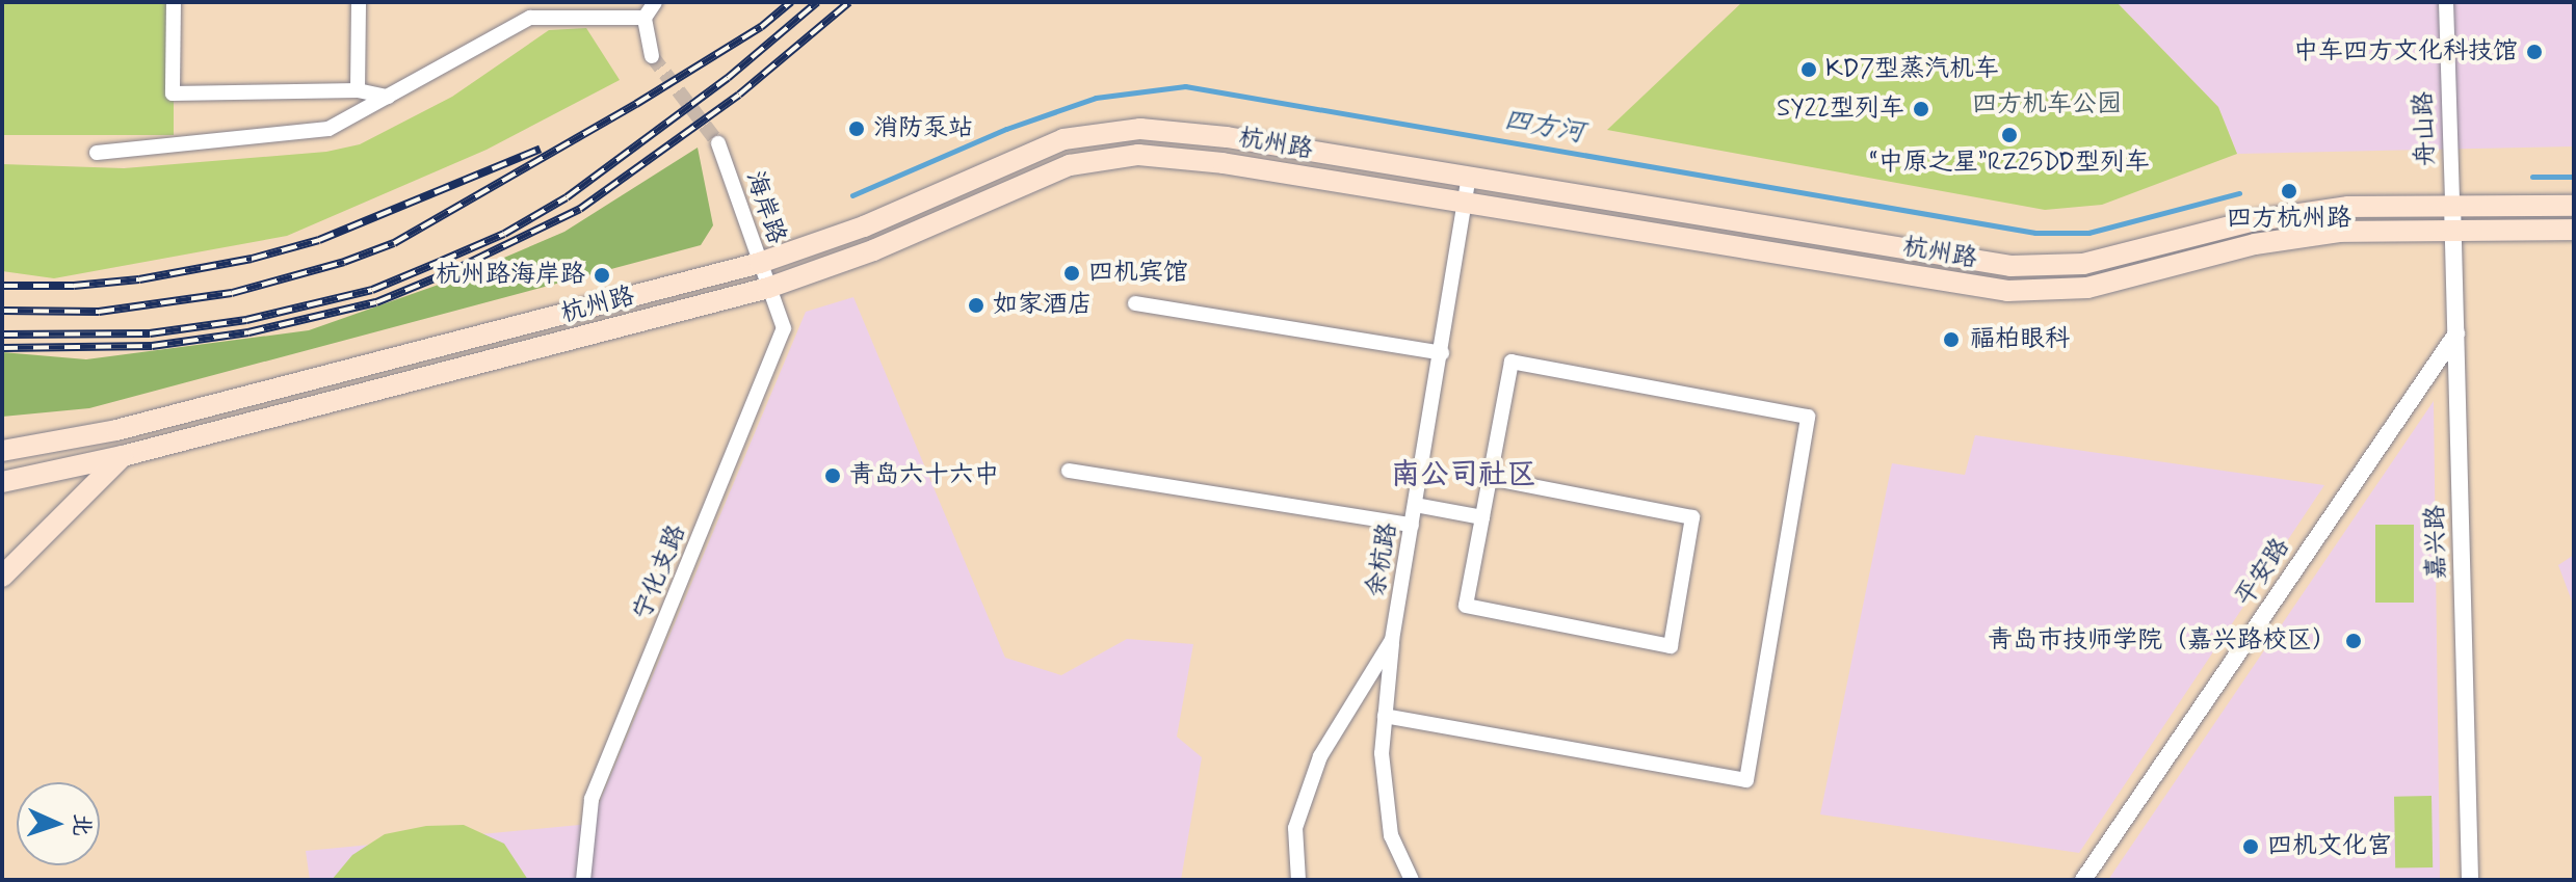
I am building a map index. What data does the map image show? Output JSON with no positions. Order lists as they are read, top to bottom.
{
  "streets": {
    "main road": ["杭州路"],
    "street": [
      "舟山路",
      "海岸路",
      "嘉兴路",
      "余杭路",
      "宁化支路",
      "平安路"
    ]
  },
  "crossings": [
    ["舟山路", "杭州路"],
    ["舟山路", "嘉兴路"],
    ["杭州路", "海岸路"],
    ["杭州路", "嘉兴路"],
    ["杭州路", "余杭路"],
    ["杭州路", "宁化支路"],
    ["海岸路", "宁化支路"],
    ["嘉兴路", "平安路"]
  ],
  "districts": ["南公司社区"],
  "water": ["四方河"],
  "parks": ["四方机车公园"],
  "places": [
    "中车四方文化科技馆",
    "KD7型蒸汽机车",
    "SY22型列车",
    "消防泵站",
    "“中原之星”RZ25DD型列车",
    "四方杭州路",
    "四机宾馆",
    "杭州路海岸路",
    "如家酒店",
    "福柏眼科",
    "青岛六十六中",
    "青岛市技师学院（嘉兴路校区）",
    "四机文化宫"
  ],
  "north": "right"
}
